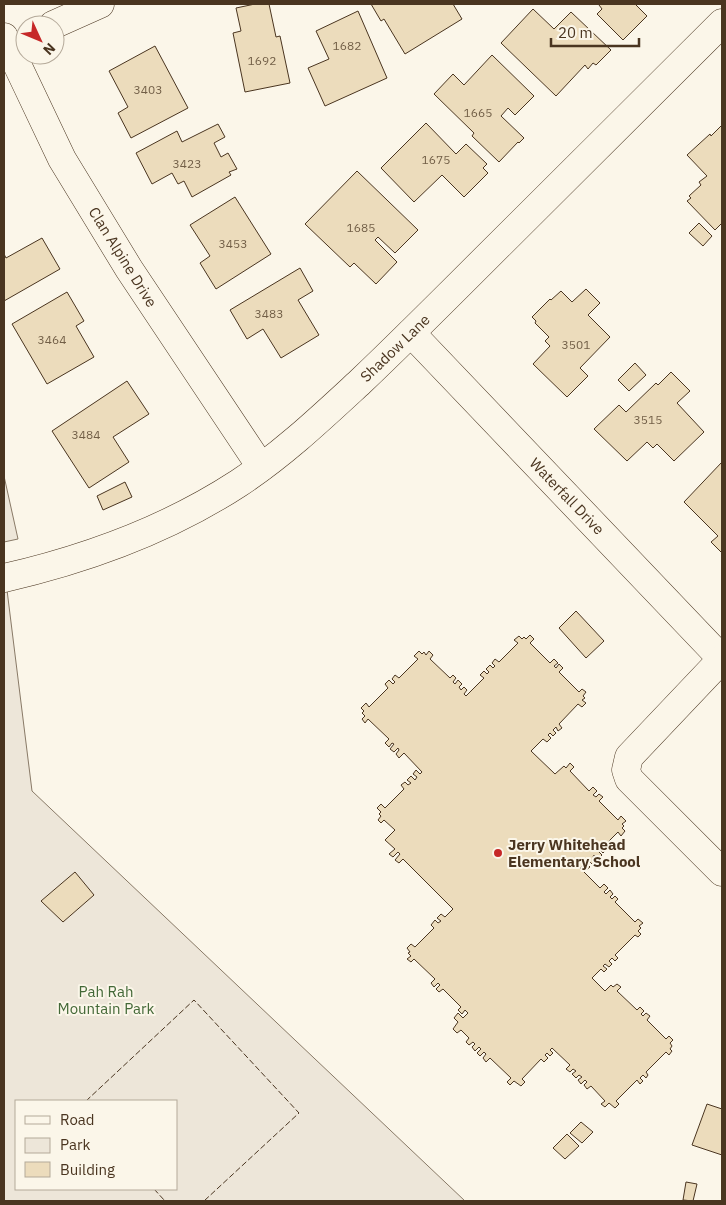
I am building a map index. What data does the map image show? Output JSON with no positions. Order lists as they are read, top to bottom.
{
  "streets": {
    "street": ["Clan Alpine Drive", "Shadow Lane", "Waterfall Drive"]
  },
  "crossings": [
    ["Clan Alpine Drive", "Shadow Lane"],
    ["Shadow Lane", "Waterfall Drive"]
  ],
  "parks": ["Pah Rah Mountain Park"],
  "places": ["Jerry Whitehead Elementary School"],
  "house_numbers": [
    "1682",
    "1692",
    "3403",
    "1665",
    "1675",
    "3423",
    "1685",
    "3453",
    "3483",
    "3464",
    "3501",
    "3515",
    "3484"
  ],
  "legend": ["Road", "Park", "Building"],
  "scale_bar": "20 m",
  "north": "bottom right"
}
